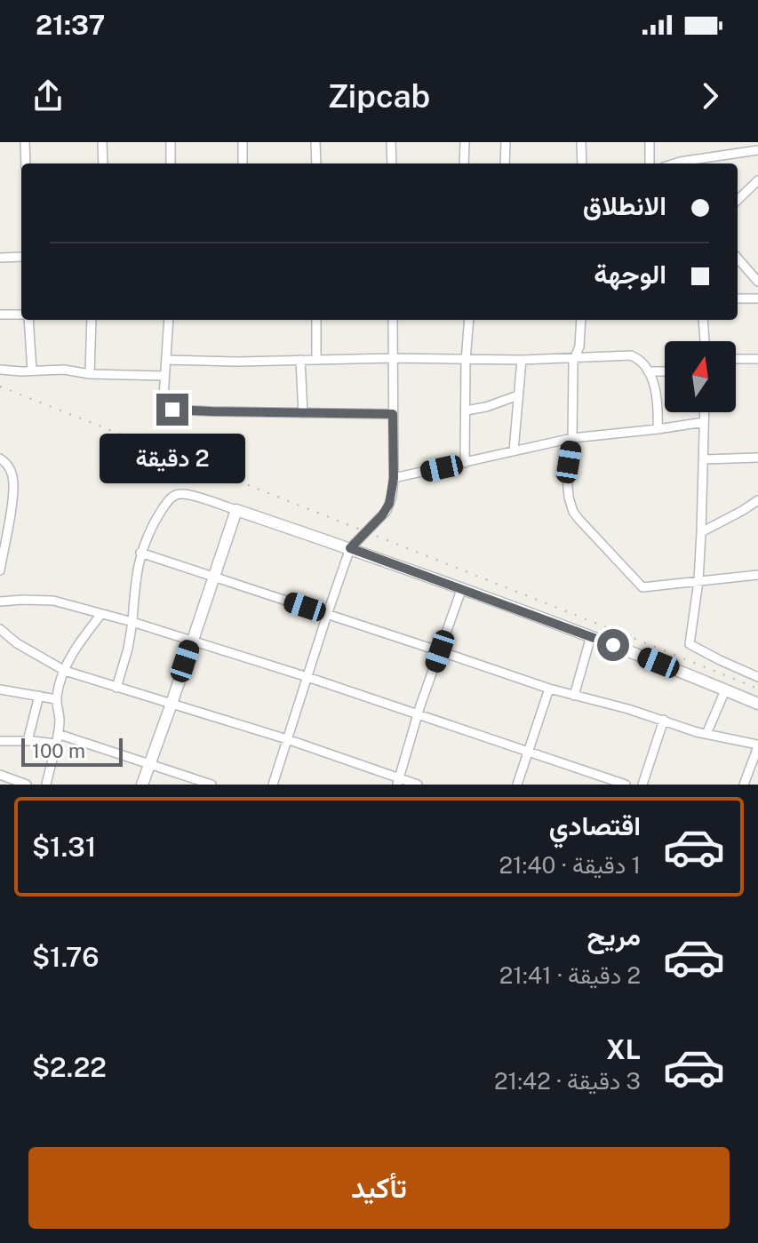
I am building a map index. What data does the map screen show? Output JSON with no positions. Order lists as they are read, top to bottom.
{
  "scale_bar": "100 m",
  "north": "top",
  "page": {
    "status": "21:37",
    "header": "Zipcab",
    "banner": ["الانطلاق", "الوجهة"],
    "bubble": "2 دقيقة",
    "scale": "100 m",
    "list": [
      {
        "name": "اقتصادي",
        "note": "1 دقيقة · 21:40",
        "value": "$1.31"
      },
      {
        "name": "مريح",
        "note": "2 دقيقة · 21:41",
        "value": "$1.76"
      },
      {
        "name": "XL",
        "note": "3 دقيقة · 21:42",
        "value": "$2.22"
      }
    ],
    "buttons": "تأكيد"
  }
}
